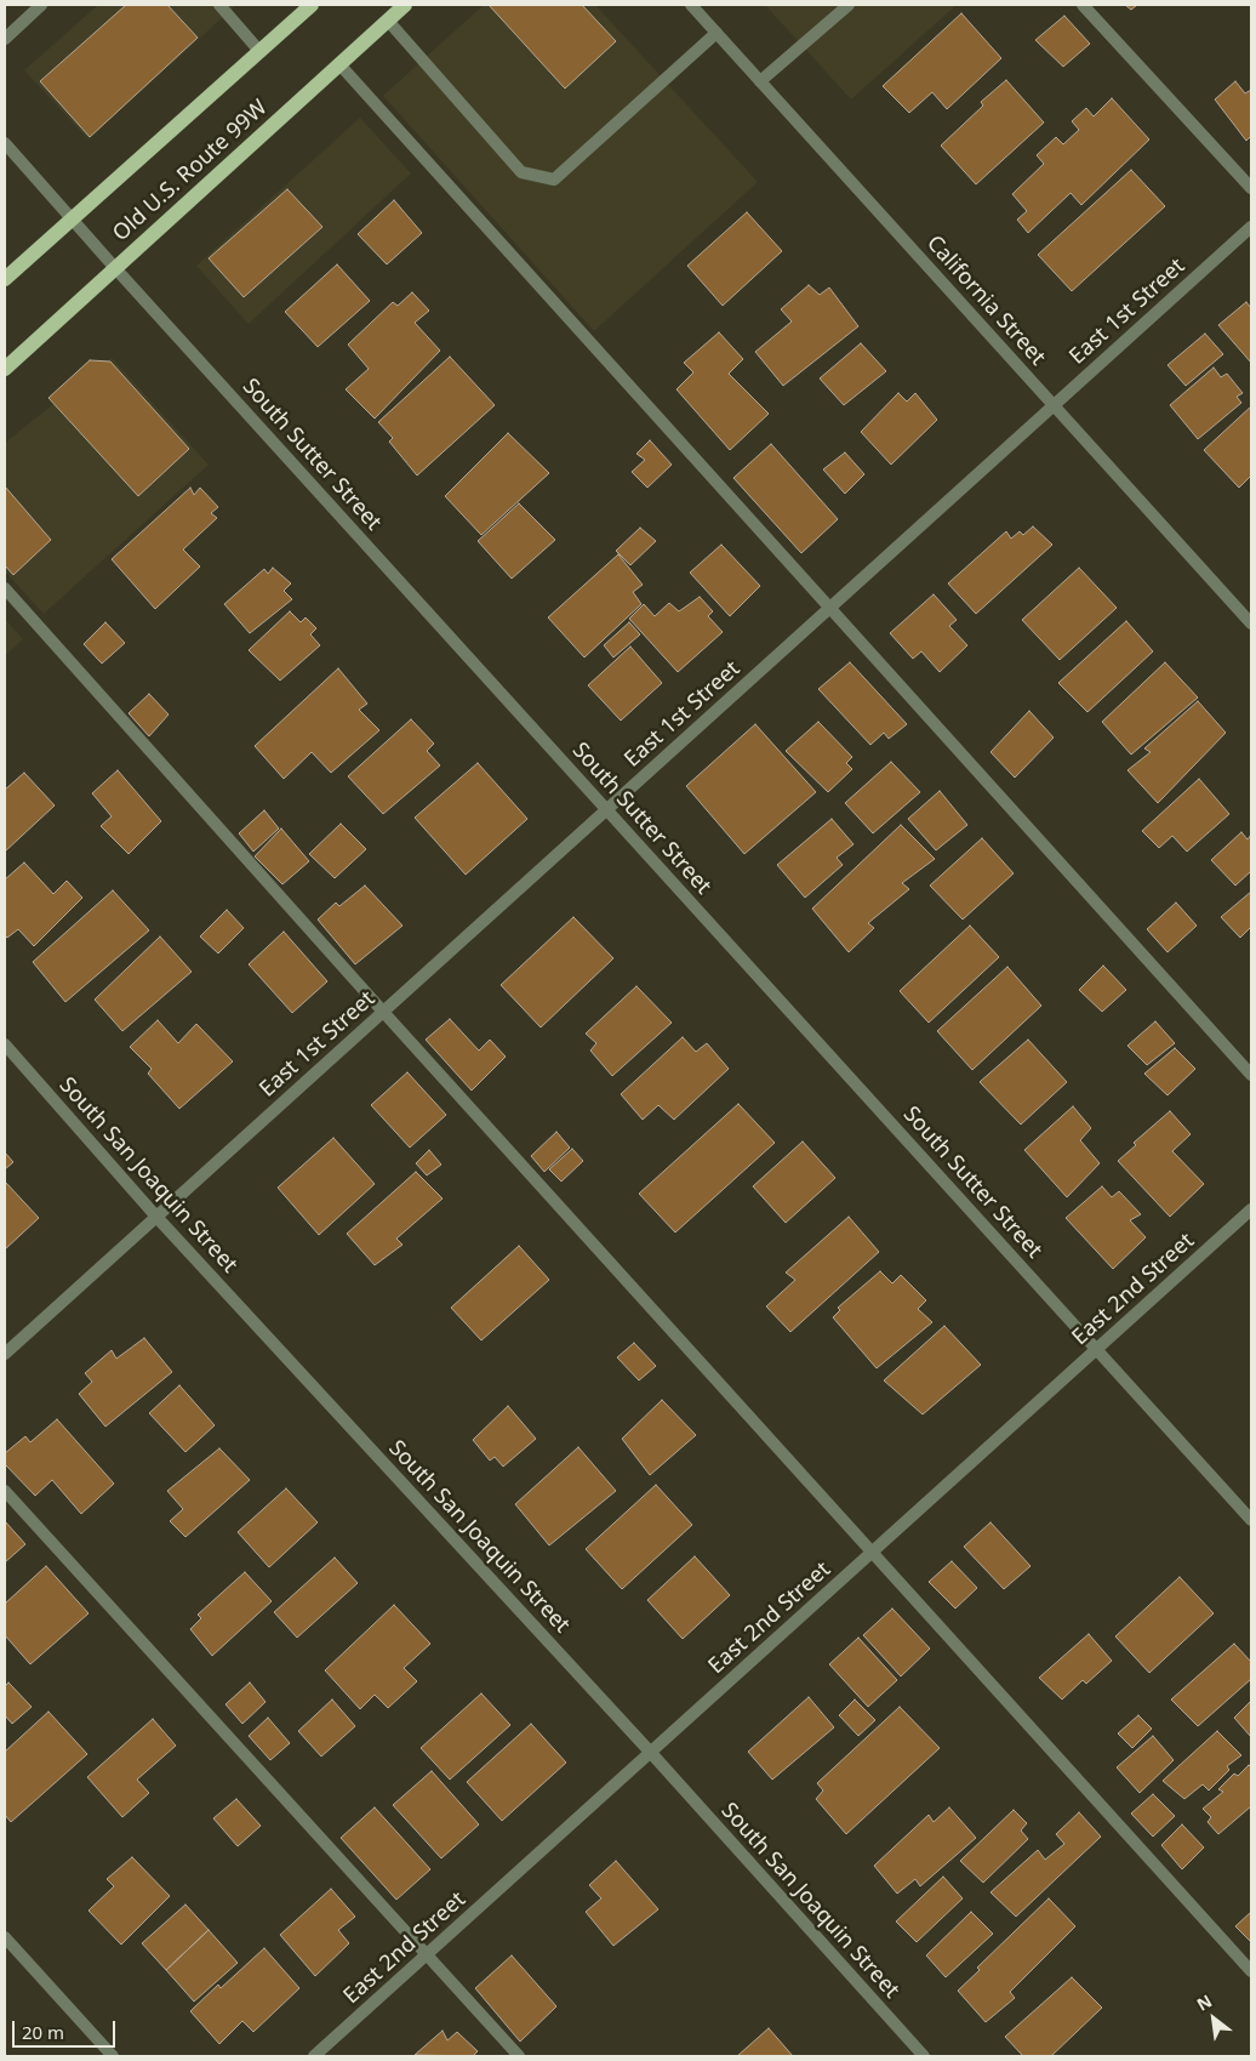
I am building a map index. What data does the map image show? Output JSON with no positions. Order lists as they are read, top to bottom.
{
  "streets": {
    "main road": ["Old U.S. Route 99W"],
    "street": [
      "California Street",
      "East 1st Street",
      "South Sutter Street",
      "South San Joaquin Street",
      "East 2nd Street"
    ]
  },
  "crossings": [
    ["Old U.S. Route 99W", "South Sutter Street"],
    ["California Street", "East 1st Street"],
    ["East 1st Street", "South Sutter Street"],
    ["East 1st Street", "South San Joaquin Street"],
    ["South Sutter Street", "East 2nd Street"],
    ["South San Joaquin Street", "East 2nd Street"]
  ],
  "scale_bar": "20 m",
  "north": "top left"
}
